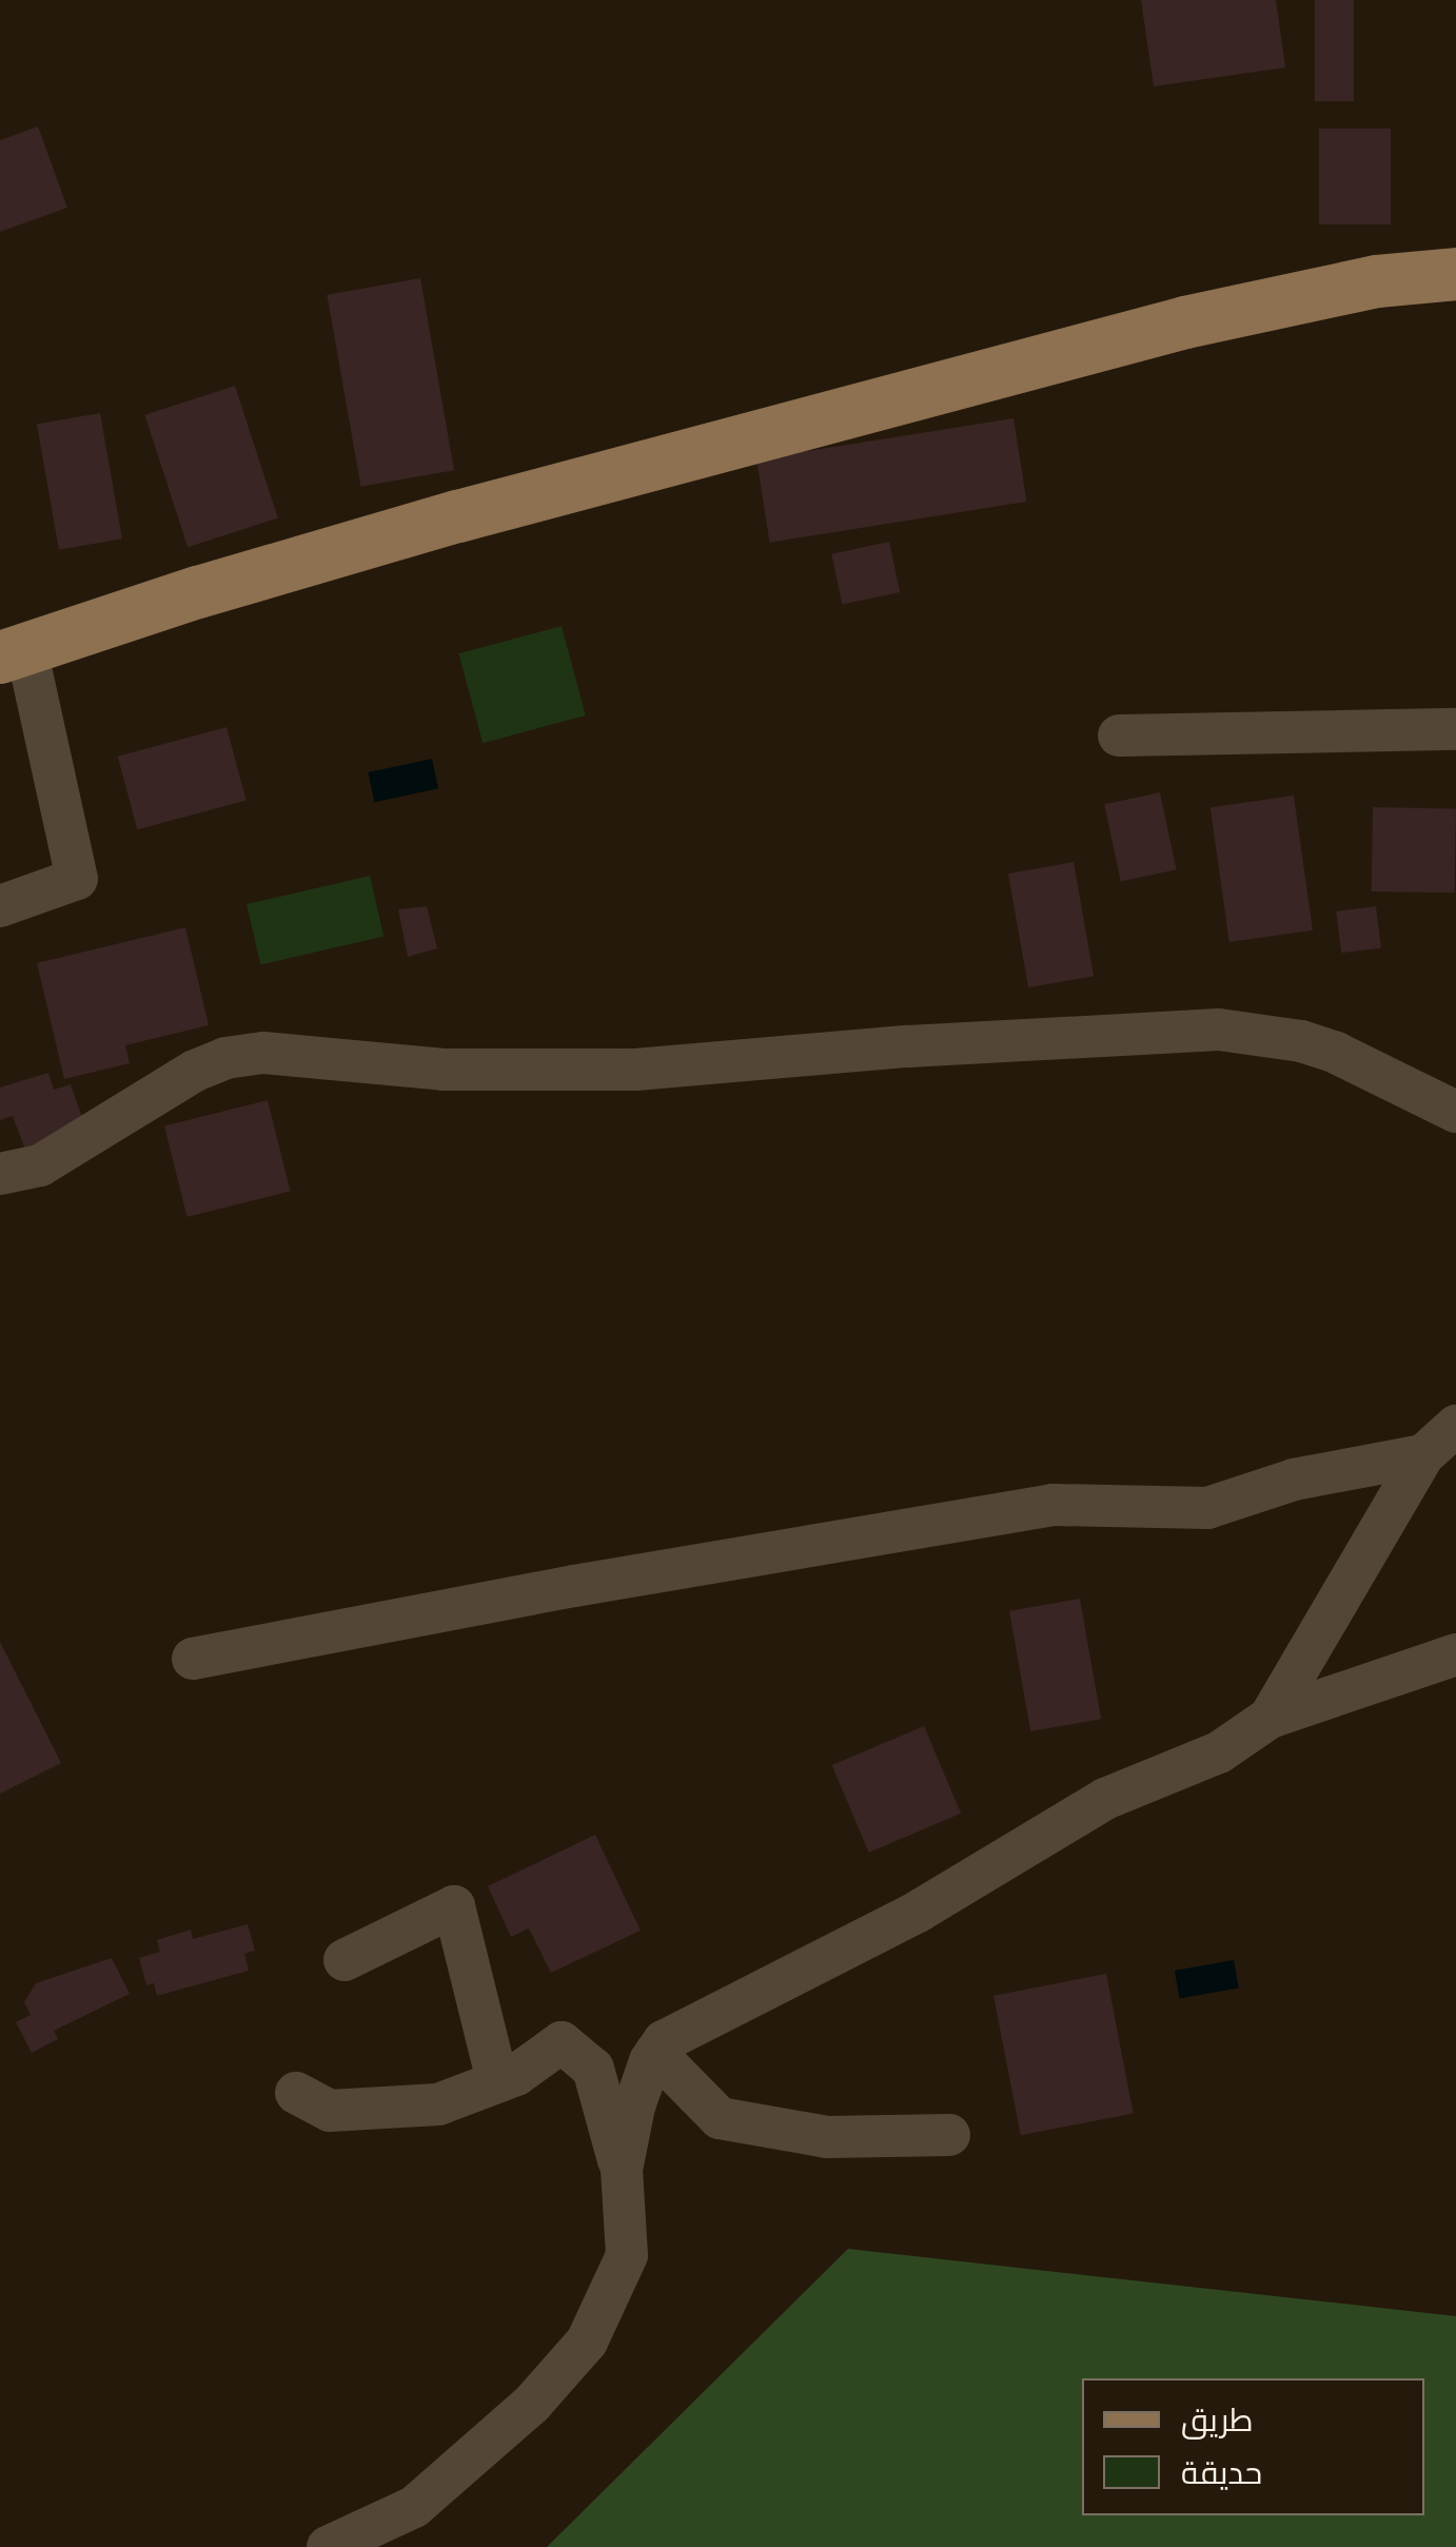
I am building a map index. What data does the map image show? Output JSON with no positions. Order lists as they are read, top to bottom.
{
  "legend": ["طريق", "حديقة"]
}
